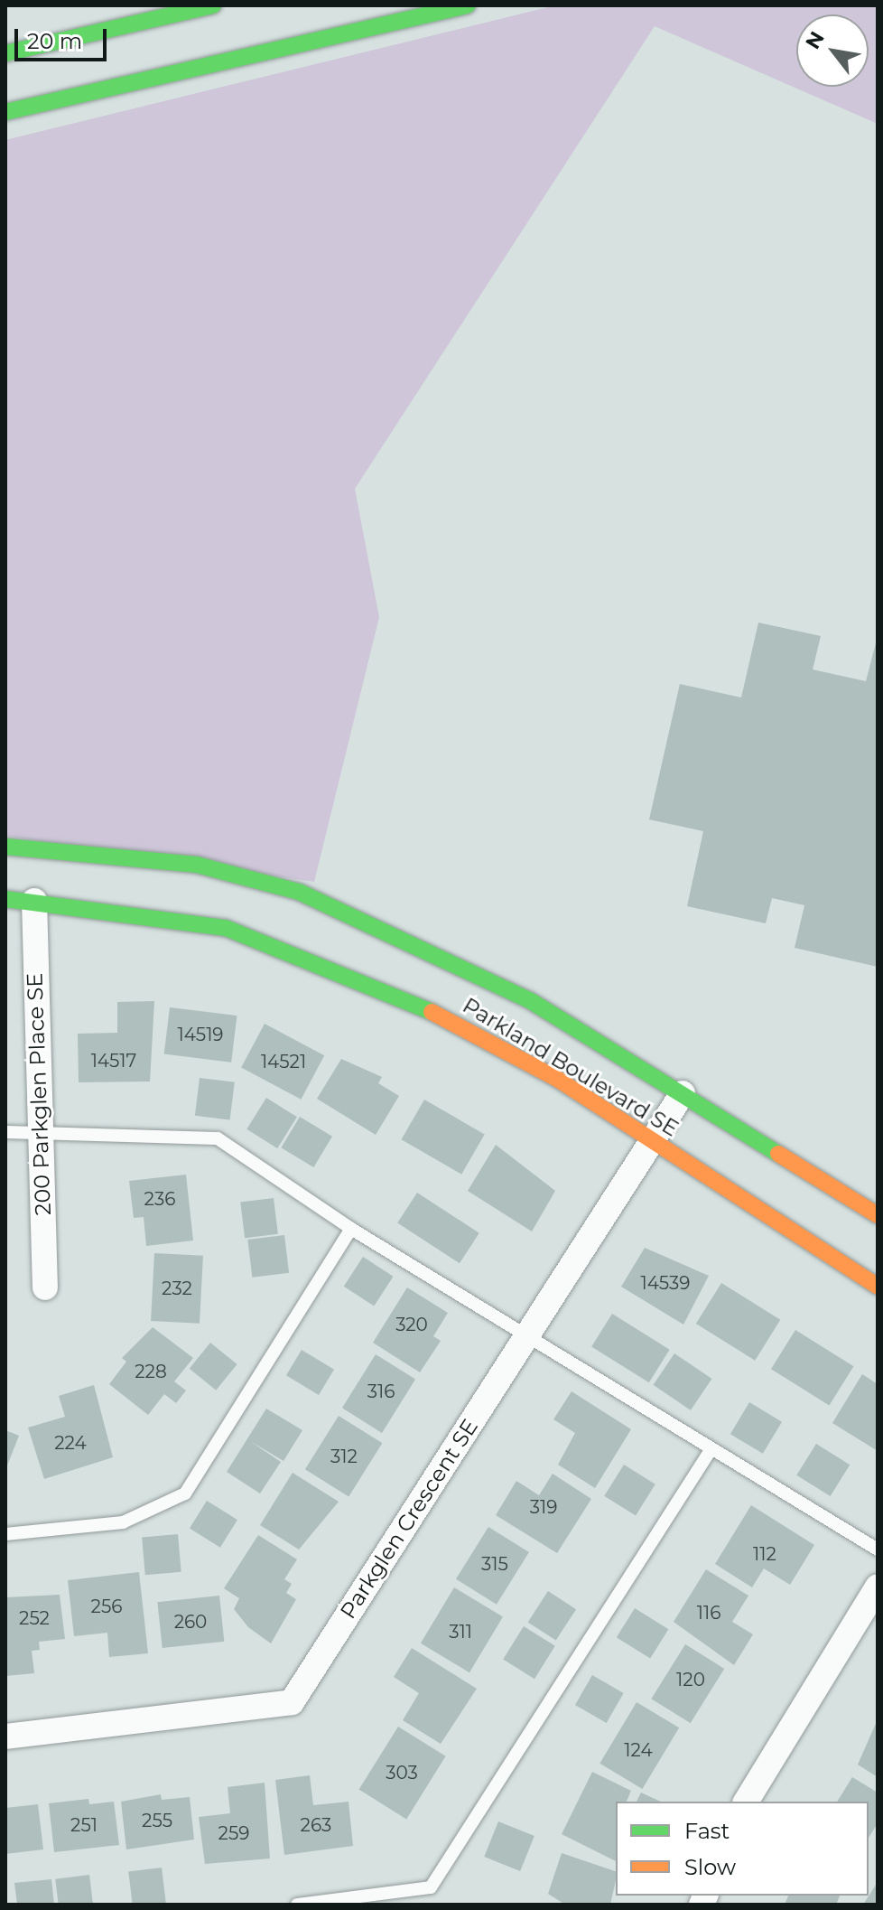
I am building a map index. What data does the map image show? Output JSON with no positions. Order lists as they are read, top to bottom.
{
  "streets": {
    "street": ["Parkland Boulevard SE", "200 Parkglen Place SE", "Parkglen Crescent SE"]
  },
  "crossings": [
    ["Parkland Boulevard SE", "200 Parkglen Place SE"],
    ["Parkland Boulevard SE", "Parkglen Crescent SE"]
  ],
  "house_numbers": [
    "14519",
    "14517",
    "14521",
    "236",
    "14539",
    "232",
    "320",
    "228",
    "316",
    "224",
    "312",
    "319",
    "112",
    "315",
    "256",
    "116",
    "252",
    "260",
    "311",
    "120",
    "124",
    "303",
    "255",
    "251",
    "263",
    "259"
  ],
  "legend": ["Fast", "Slow"],
  "scale_bar": "20 m",
  "north": "top left"
}
